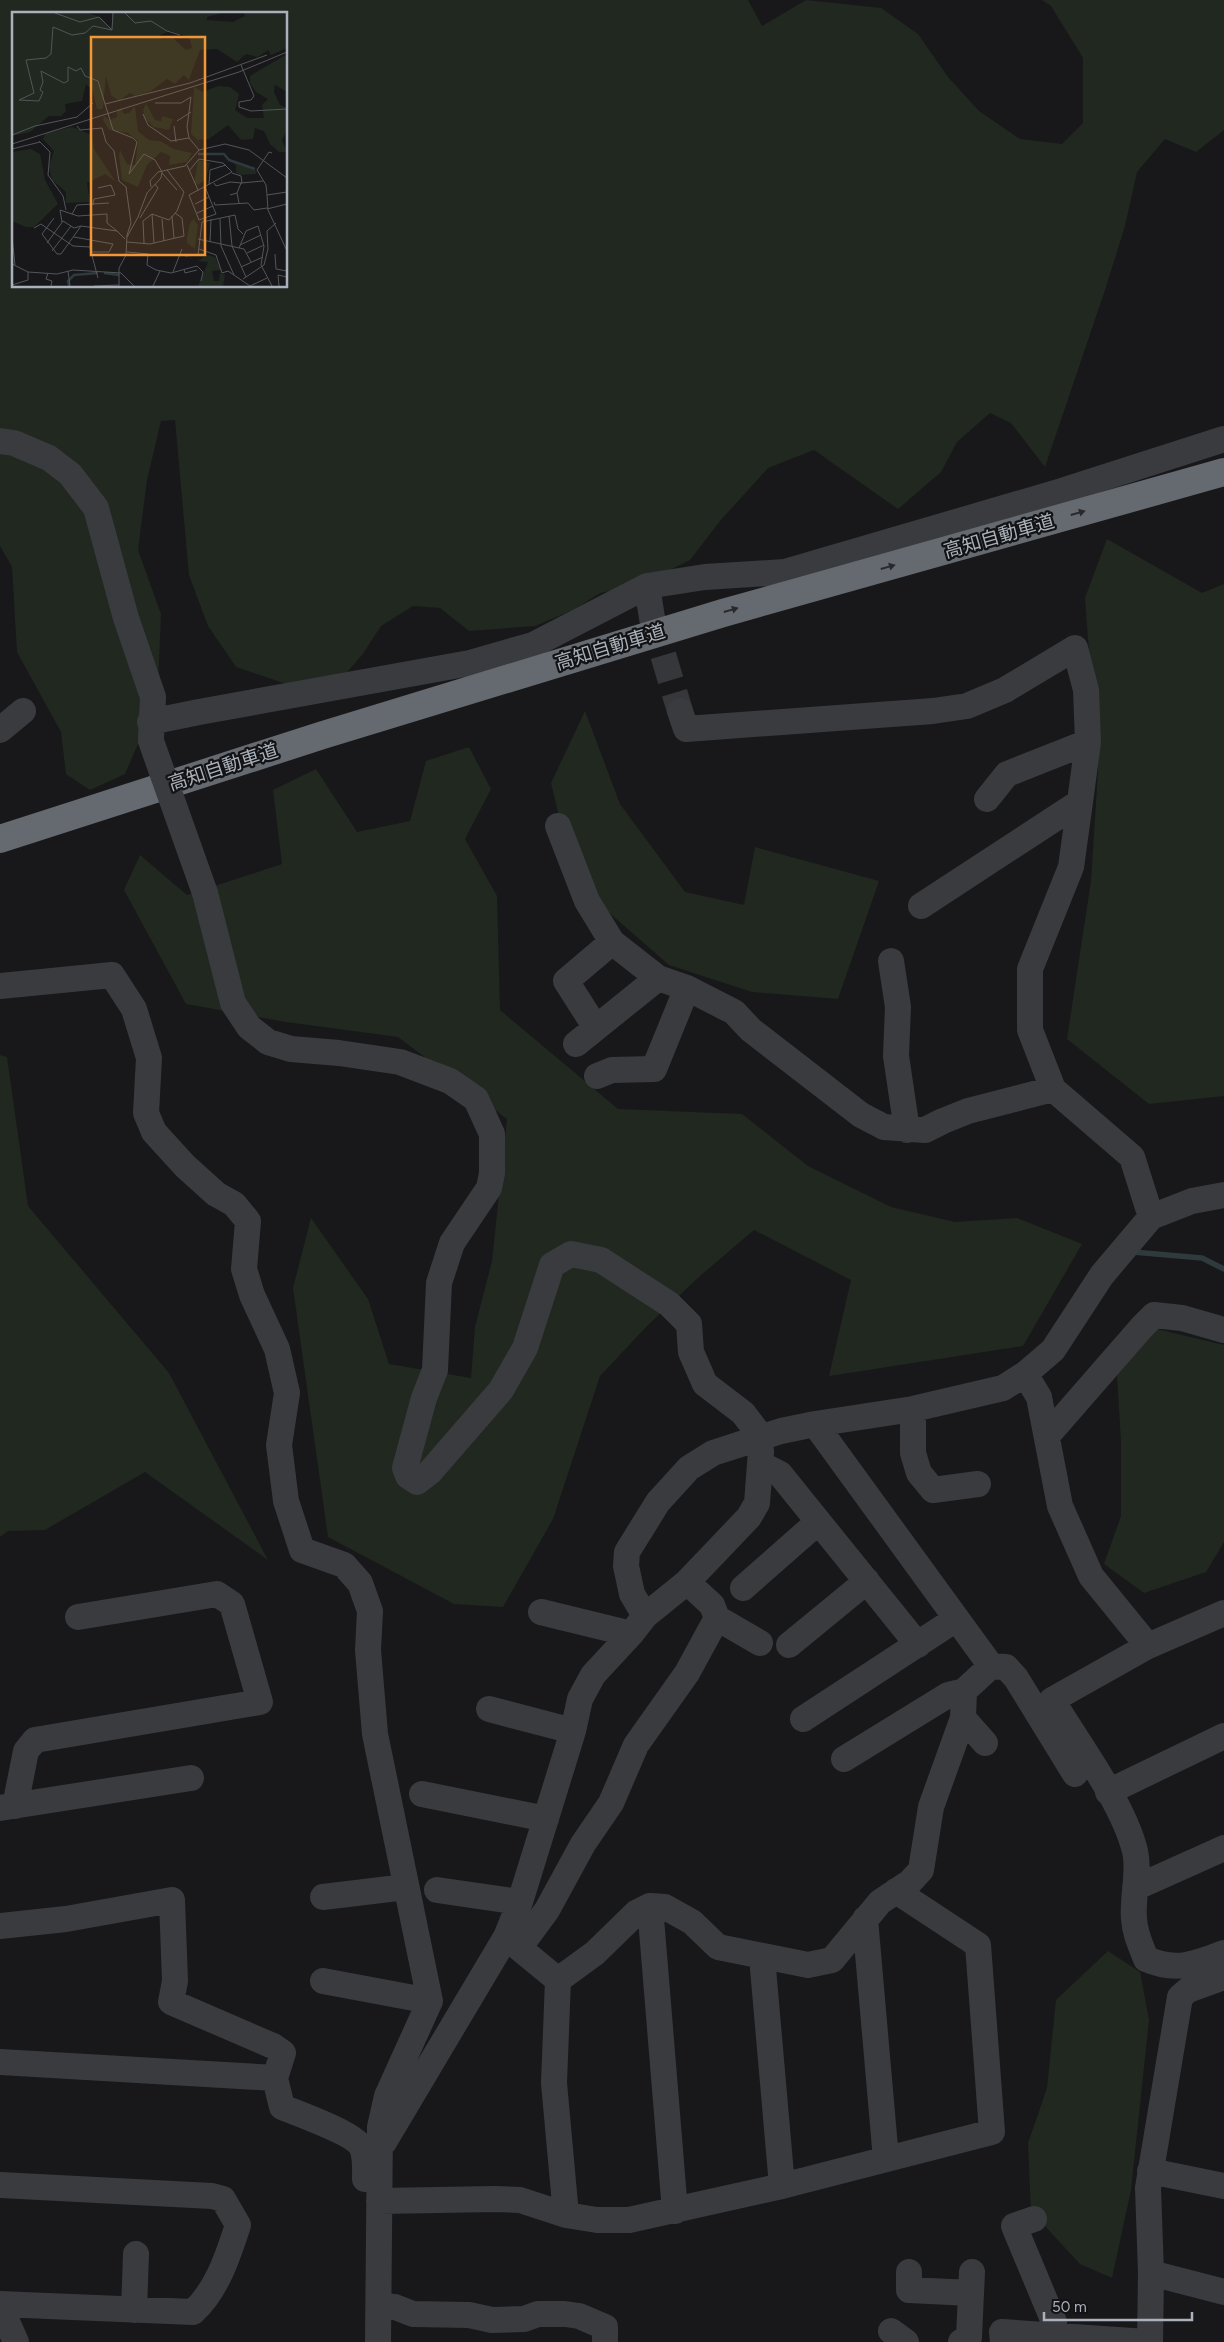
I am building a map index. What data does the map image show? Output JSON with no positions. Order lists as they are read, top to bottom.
{
  "streets": {
    "highway": ["高知自動車道"]
  },
  "scale_bar": "50 m"
}
